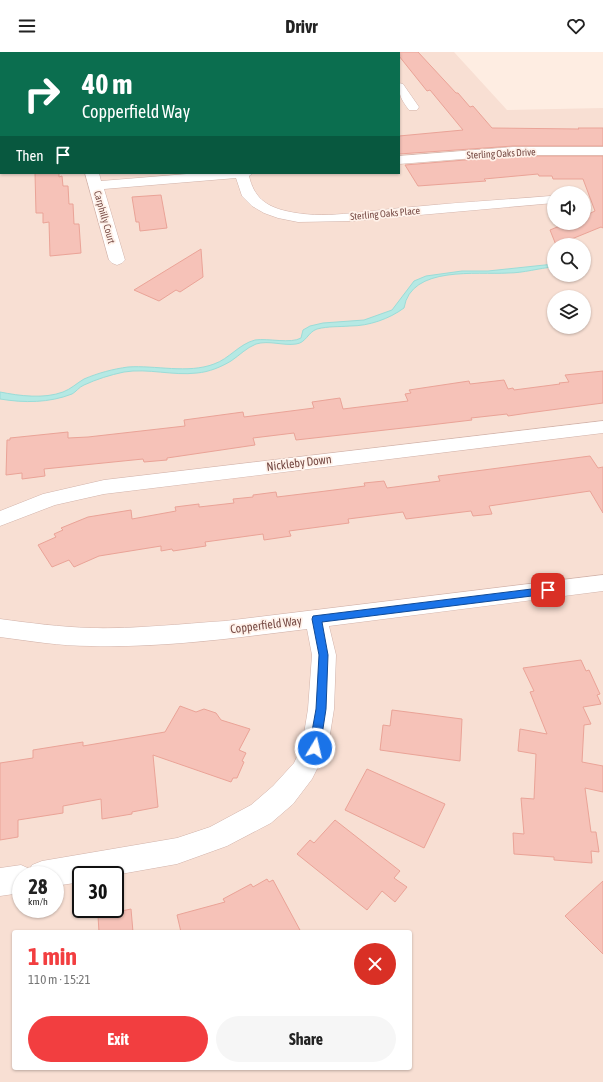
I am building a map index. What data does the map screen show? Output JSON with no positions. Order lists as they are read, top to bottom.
{
  "streets": {
    "street": [
      "Sterling Oaks Drive",
      "Sterling Oaks Place",
      "Carphilly Court",
      "Nickleby Down",
      "Copperfield Way"
    ]
  },
  "page": {
    "header": "Drivr",
    "turn": ["40 m", "Copperfield Way"],
    "then": "Then",
    "speed": "28 km/h",
    "limit": "30",
    "heading": ["1 min", "110 m · 15:21"],
    "buttons": ["Exit", "Share"]
  }
}
